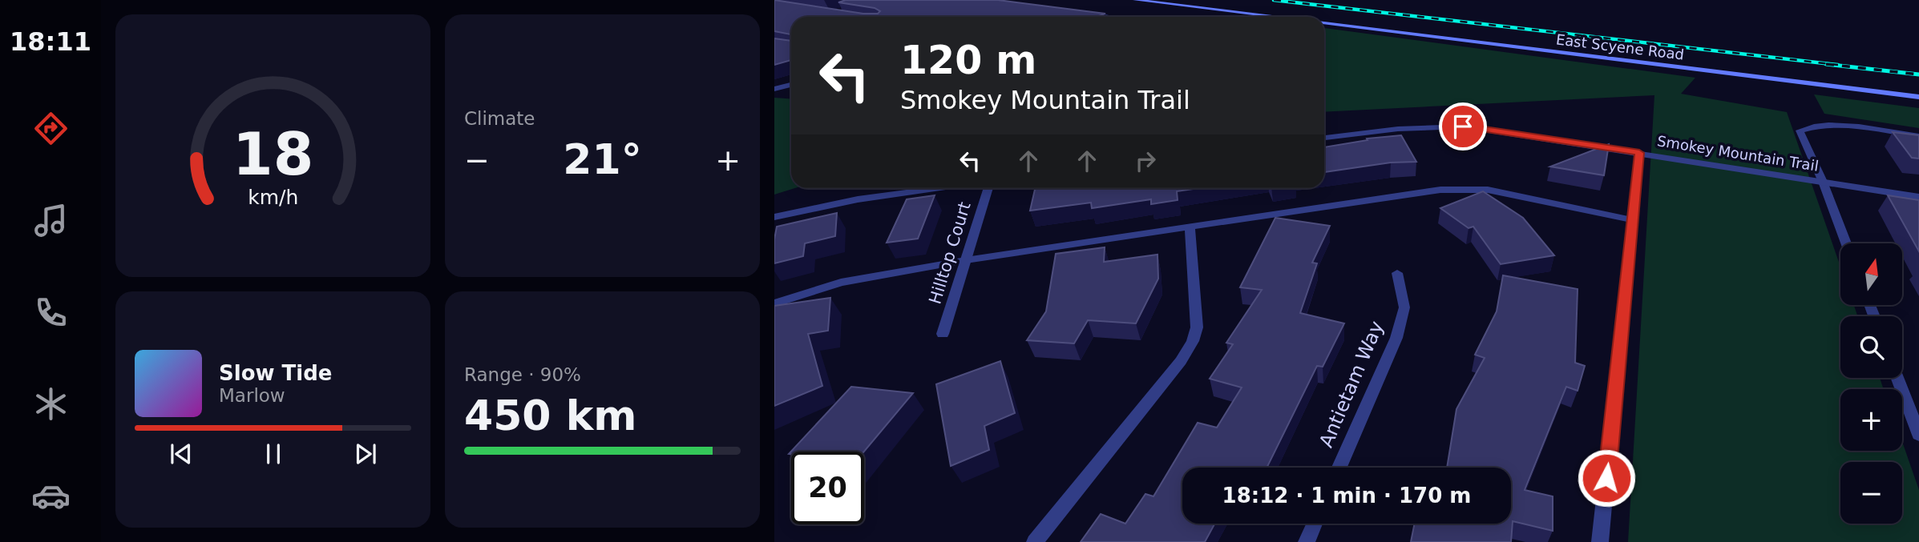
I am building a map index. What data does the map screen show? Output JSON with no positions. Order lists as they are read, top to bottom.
{
  "streets": {
    "street": [
      "East Scyene Road",
      "Smokey Mountain Trail",
      "Hilltop Court",
      "Antietam Way"
    ]
  },
  "north": "top",
  "page": {
    "tabs": "18:11",
    "tile": [
      "Climate",
      ["Range · 90%", "450 km"]
    ],
    "turn": ["120 m", "Smokey Mountain Trail"],
    "heat": ["−", "21°", "+"],
    "map_buttons": ["+", "−"],
    "song": ["Slow Tide", "Marlow"],
    "limit": "20",
    "trip": "18:12 · 1 min · 170 m",
    "gauge": ["18", "km/h"]
  }
}
